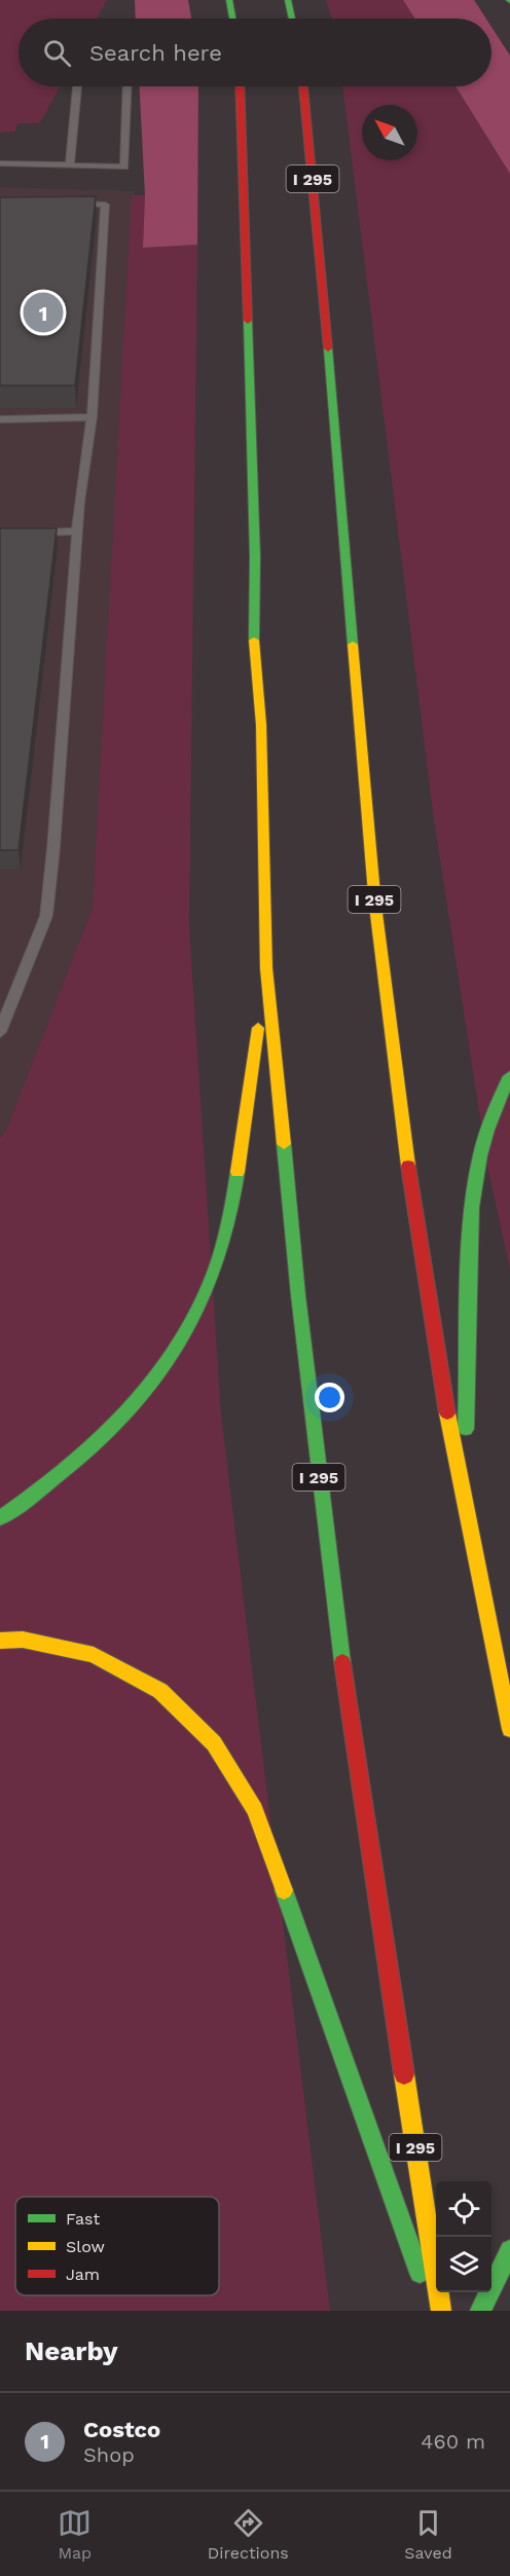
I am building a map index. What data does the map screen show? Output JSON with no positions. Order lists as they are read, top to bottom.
{
  "streets": {
    "highway": ["I 295"]
  },
  "legend": ["Fast", "Slow", "Jam"],
  "north": "top left",
  "page": {
    "search": "Search here",
    "pins": "1",
    "heading": "Nearby",
    "list": [
      {
        "mark": "1",
        "name": "Costco",
        "note": "Shop",
        "value": "460 m"
      }
    ],
    "nav": ["Map", "Directions", "Saved"]
  }
}
